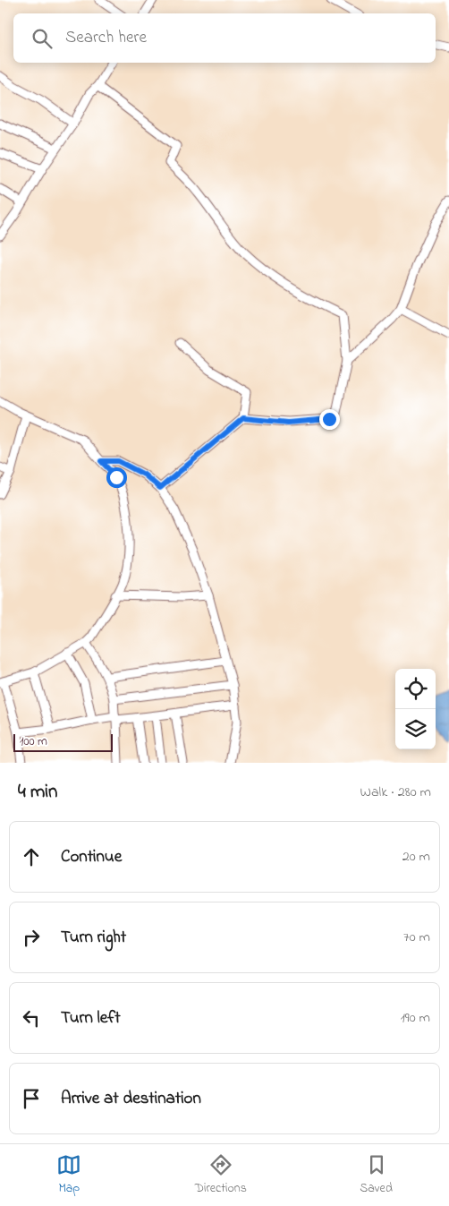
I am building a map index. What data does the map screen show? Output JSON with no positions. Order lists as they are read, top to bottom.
{
  "scale_bar": "100 m",
  "page": {
    "search": "Search here",
    "scale": "100 m",
    "heading": ["4 min", "Walk · 280 m"],
    "list": [
      ["Continue", "20 m"],
      ["Turn right", "70 m"],
      ["Turn left", "190 m"],
      "Arrive at destination"
    ],
    "nav": ["Map", "Directions", "Saved"]
  }
}
